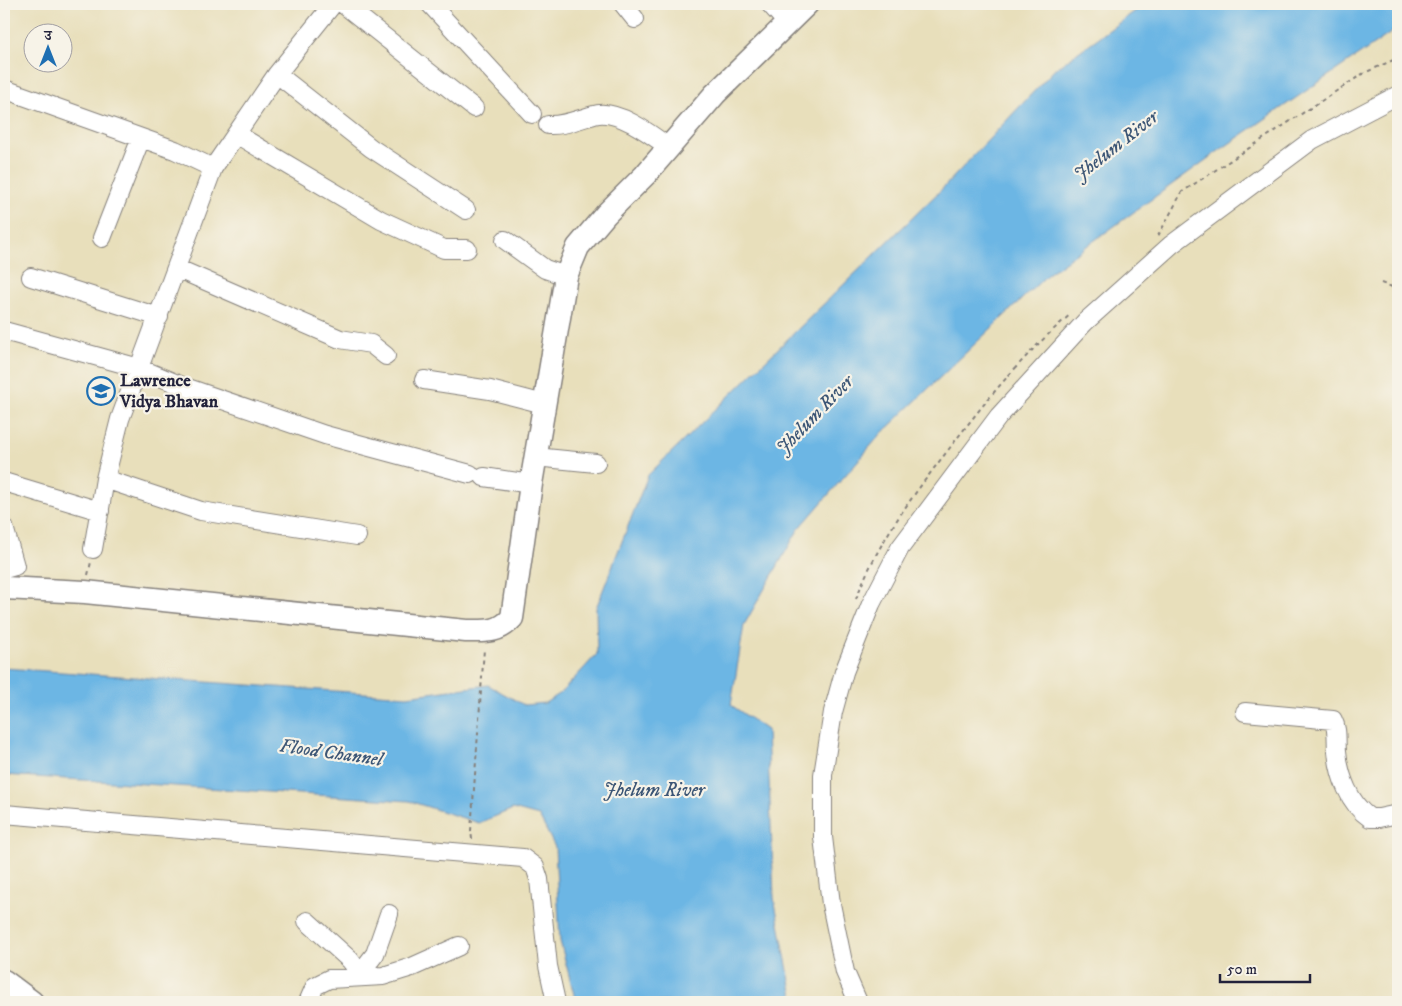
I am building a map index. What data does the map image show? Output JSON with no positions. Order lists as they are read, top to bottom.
{
  "water": ["Jhelum River", "Flood Channel"],
  "places": {
    "school or university": ["Lawrence Vidya Bhavan"]
  },
  "scale_bar": "50 m",
  "north": "top"
}
